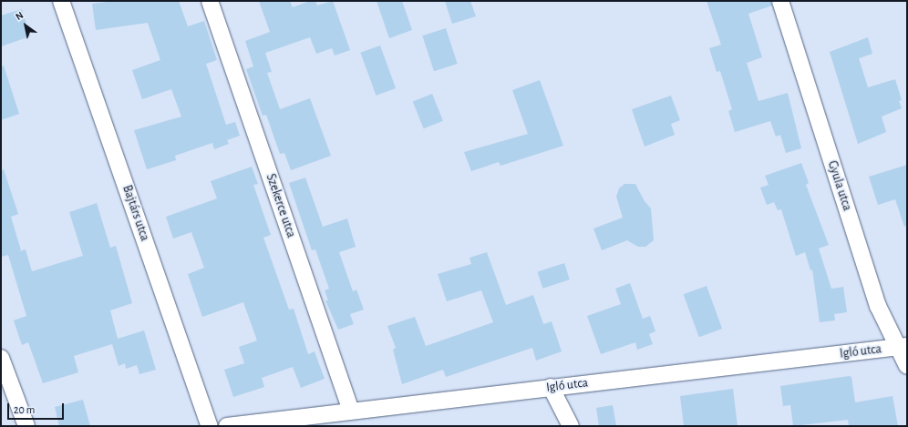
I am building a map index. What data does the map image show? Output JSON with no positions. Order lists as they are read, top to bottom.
{
  "streets": {
    "street": [
      "Gyula utca",
      "Szekerce utca",
      "Bajtárs utca",
      "Igló utca"
    ]
  },
  "crossings": [
    ["Gyula utca", "Igló utca"],
    ["Szekerce utca", "Igló utca"]
  ],
  "scale_bar": "20 m",
  "north": "top left"
}
